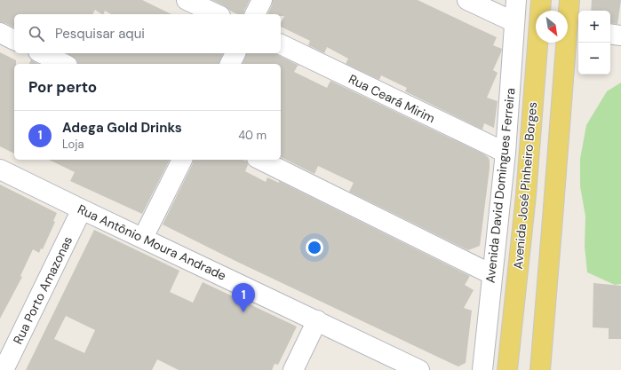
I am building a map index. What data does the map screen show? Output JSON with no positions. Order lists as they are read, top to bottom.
{
  "streets": {
    "main road": ["Avenida José Pinheiro Borges"],
    "street": [
      "Rua Ceará Mirim",
      "Avenida David Domingues Ferreira",
      "Rua Antônio Moura Andrade",
      "Rua Porto Amazonas"
    ]
  },
  "crossings": [
    ["Rua Ceará Mirim", "Avenida David Domingues Ferreira"],
    ["Rua Antônio Moura Andrade", "Rua Porto Amazonas"]
  ],
  "north": "bottom right",
  "page": {
    "map_buttons": ["+", "−"],
    "search": "Pesquisar aqui",
    "heading": "Por perto",
    "list": [
      {
        "mark": "1",
        "name": "Adega Gold Drinks",
        "note": "Loja",
        "value": "40 m"
      }
    ],
    "pins": "1"
  }
}
